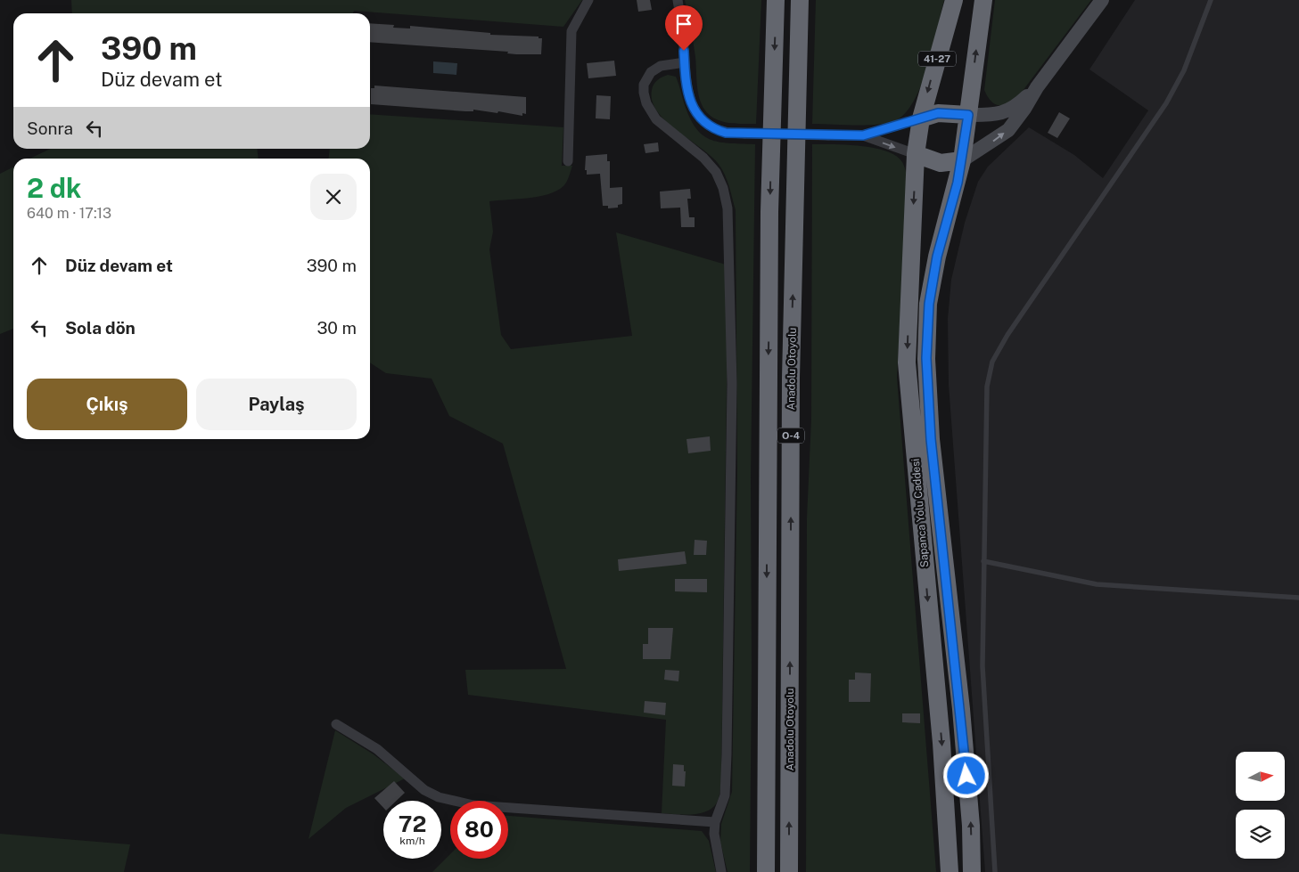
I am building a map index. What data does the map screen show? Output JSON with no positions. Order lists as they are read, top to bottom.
{
  "streets": {
    "highway": [
      "41-27",
      "Anadolu Otoyolu",
      "O-4",
      "Sapanca Yolu Caddesi"
    ]
  },
  "crossings": [
    ["41-27", "Sapanca Yolu Caddesi"]
  ],
  "north": "right",
  "page": {
    "turn": ["390 m", "Düz devam et"],
    "then": "Sonra",
    "heading": ["2 dk", "640 m · 17:13"],
    "list": [
      {
        "name": "Düz devam et",
        "value": "390 m"
      },
      {
        "name": "Sola dön",
        "value": "30 m"
      }
    ],
    "buttons": ["Çıkış", "Paylaş"],
    "speed": "72 km/h",
    "limit": "80"
  }
}
